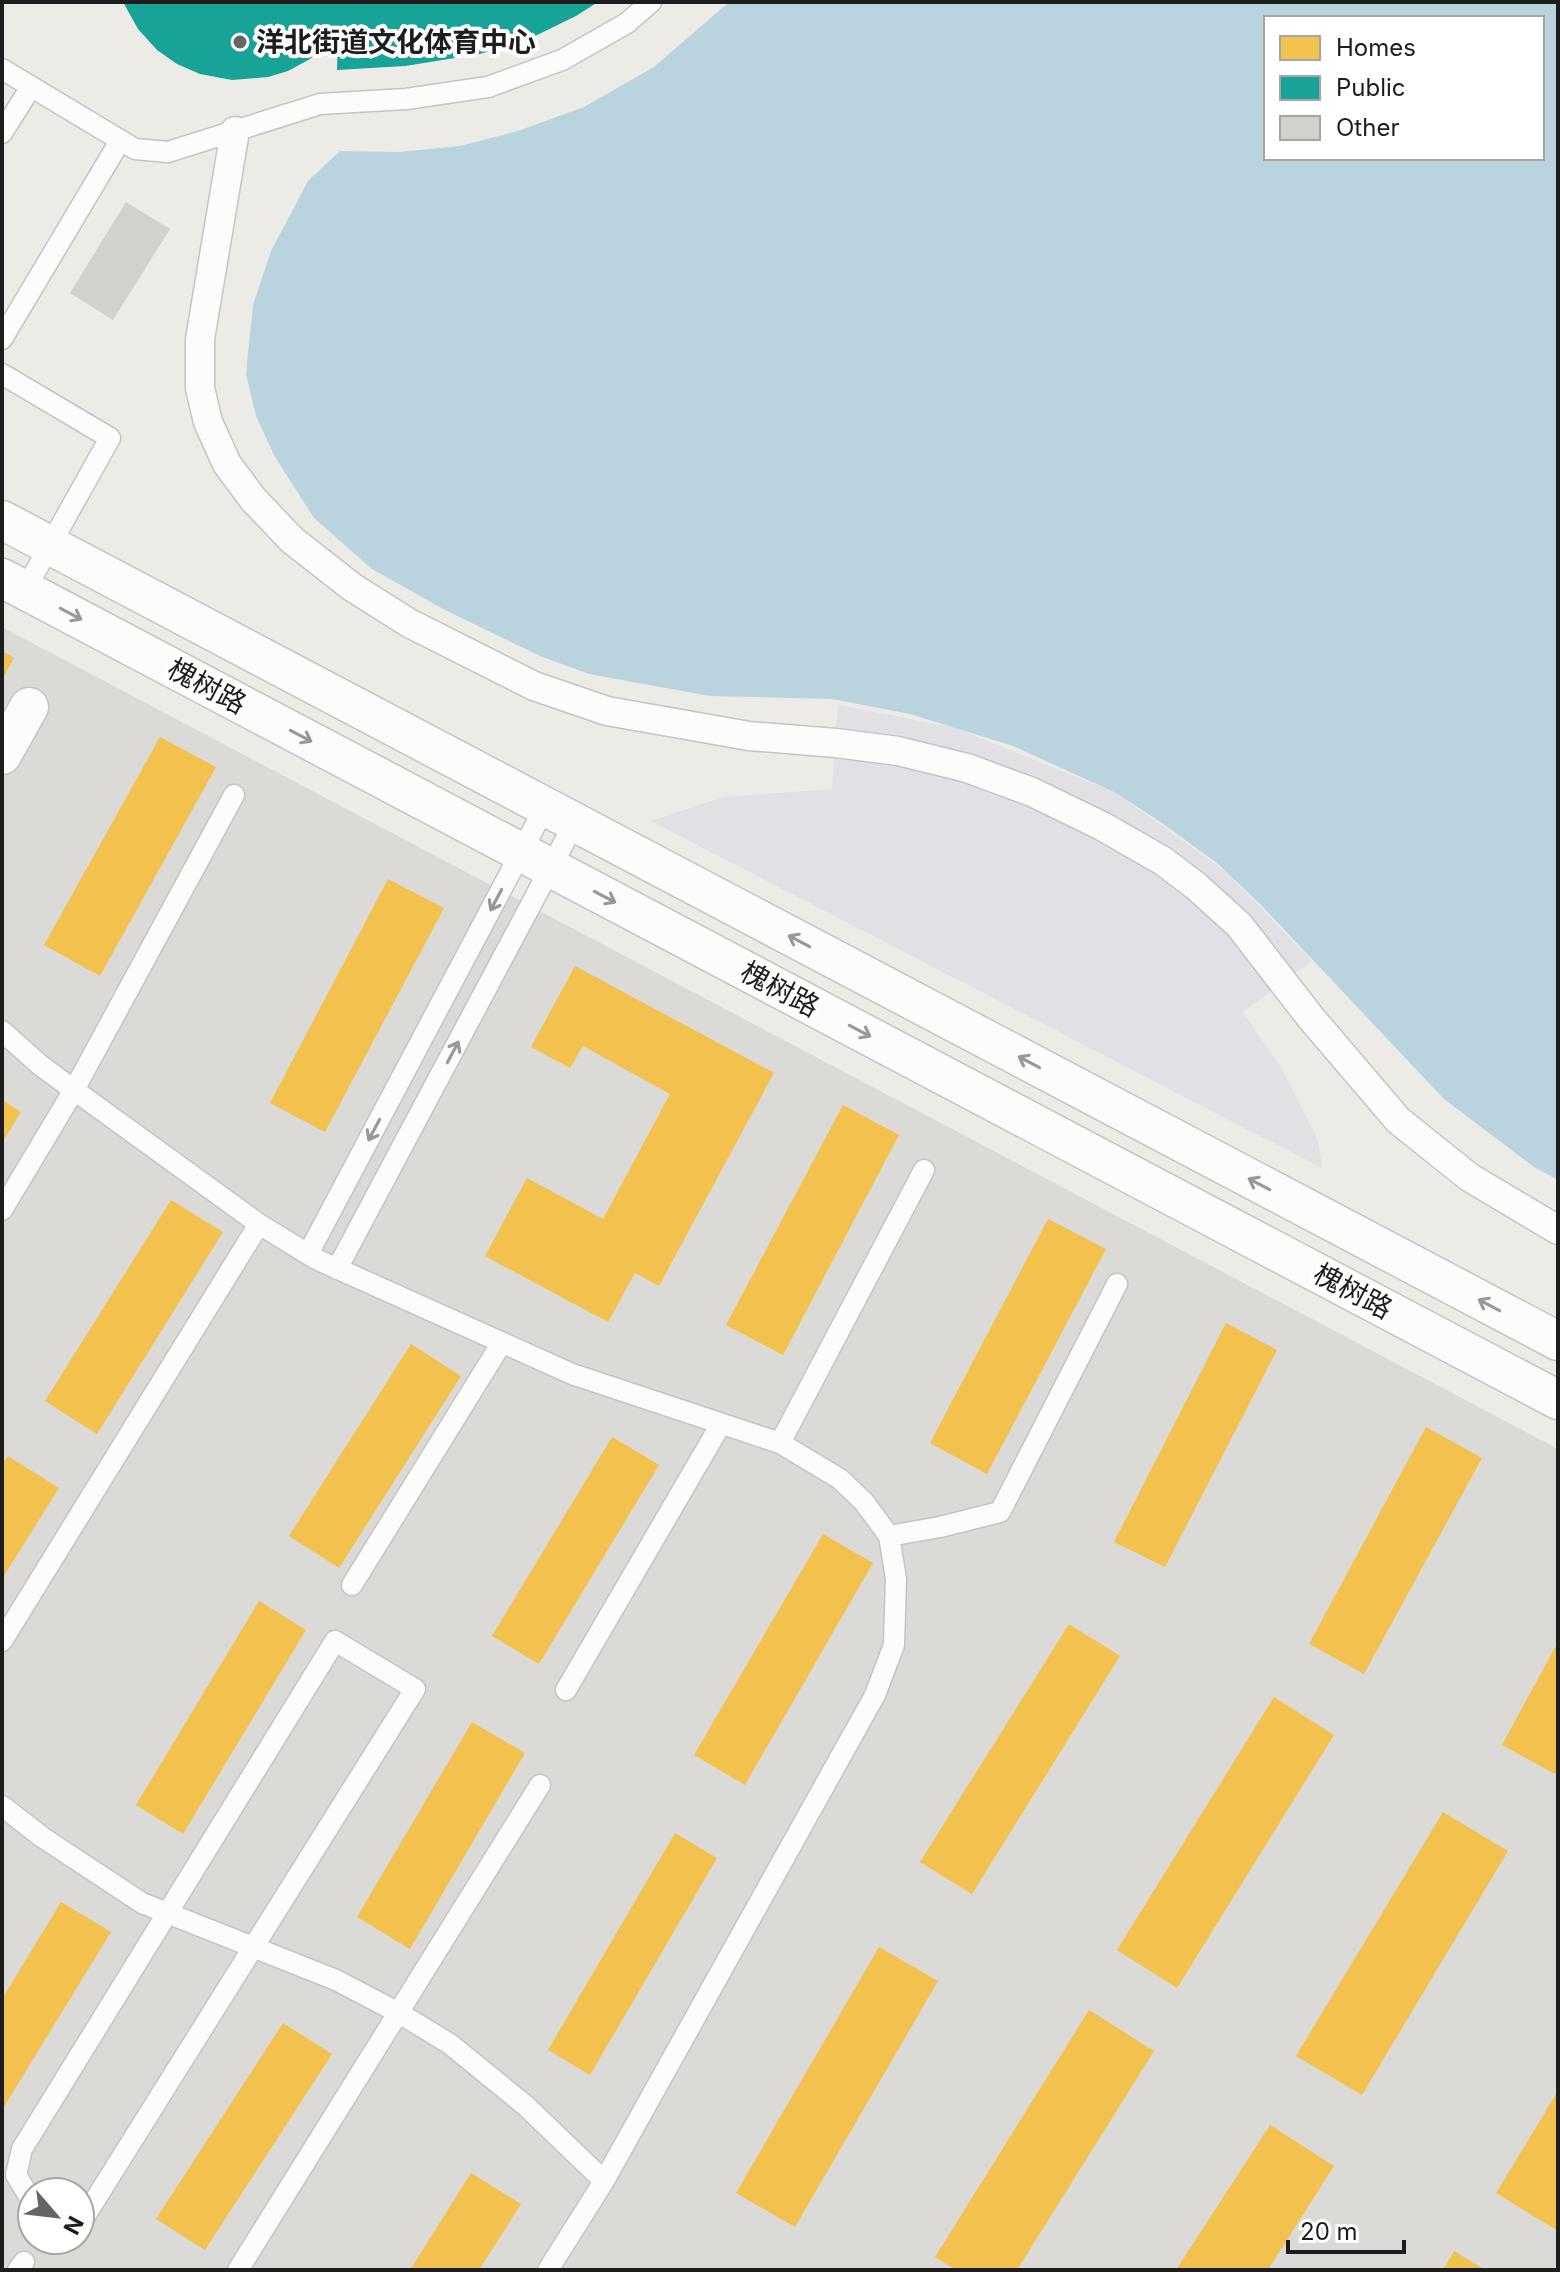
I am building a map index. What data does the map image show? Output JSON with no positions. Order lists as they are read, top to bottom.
{
  "streets": {
    "street": ["槐树路"]
  },
  "places": ["洋北街道文化体育中心"],
  "legend": ["Homes", "Public", "Other"],
  "scale_bar": "20 m",
  "north": "bottom right"
}
